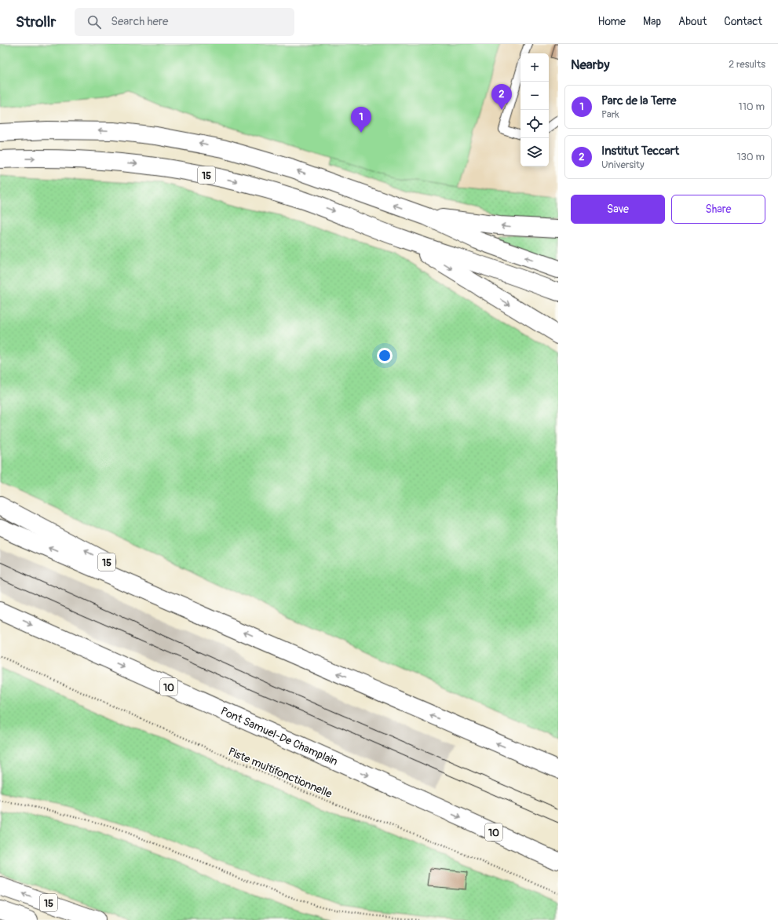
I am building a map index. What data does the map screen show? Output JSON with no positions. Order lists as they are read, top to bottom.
{
  "streets": {
    "highway": ["15", "10", "Pont Samuel-De Champlain"],
    "path": ["Piste multifonctionnelle"]
  },
  "page": {
    "header": "Strollr",
    "search": "Search here",
    "nav": [
      "Home",
      "Map",
      "About",
      "Contact"
    ],
    "heading": ["Nearby", "2 results"],
    "map_buttons": ["+", "−"],
    "pins": ["2", "1"],
    "list": [
      {
        "mark": "1",
        "name": "Parc de la Terre",
        "note": "Park",
        "value": "110 m"
      },
      {
        "mark": "2",
        "name": "Institut Teccart",
        "note": "University",
        "value": "130 m"
      }
    ],
    "buttons": ["Save", "Share"]
  }
}
